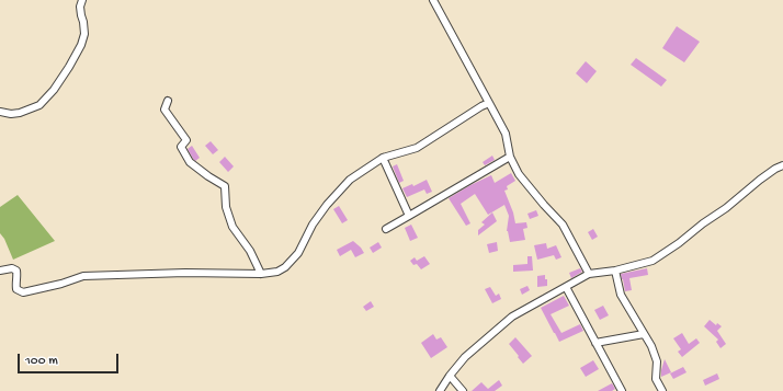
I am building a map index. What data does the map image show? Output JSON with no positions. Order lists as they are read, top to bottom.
{
  "scale_bar": "100 m"
}
